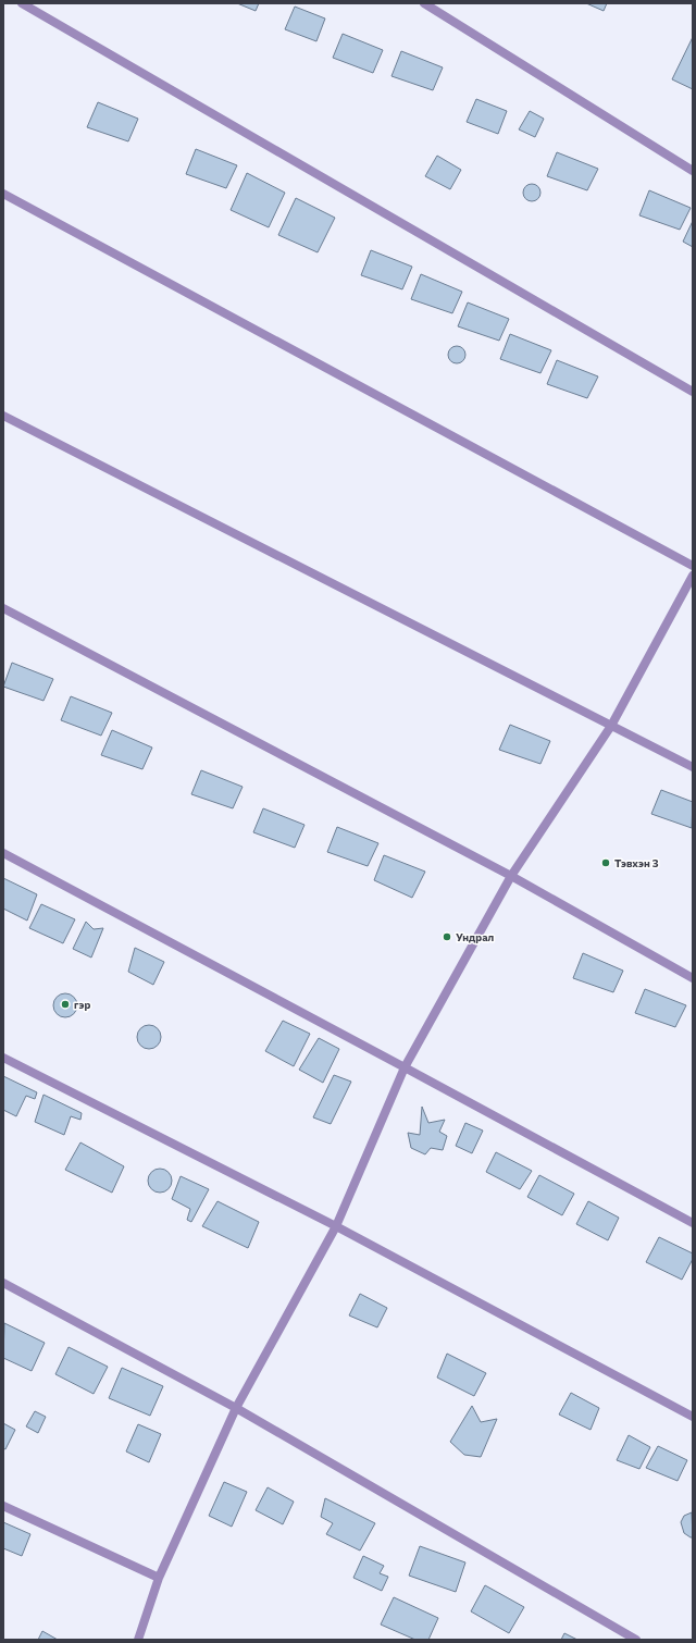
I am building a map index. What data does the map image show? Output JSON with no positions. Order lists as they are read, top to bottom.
{
  "places": ["Тэвхэн 3", "Ундрал", "гэр"]
}
